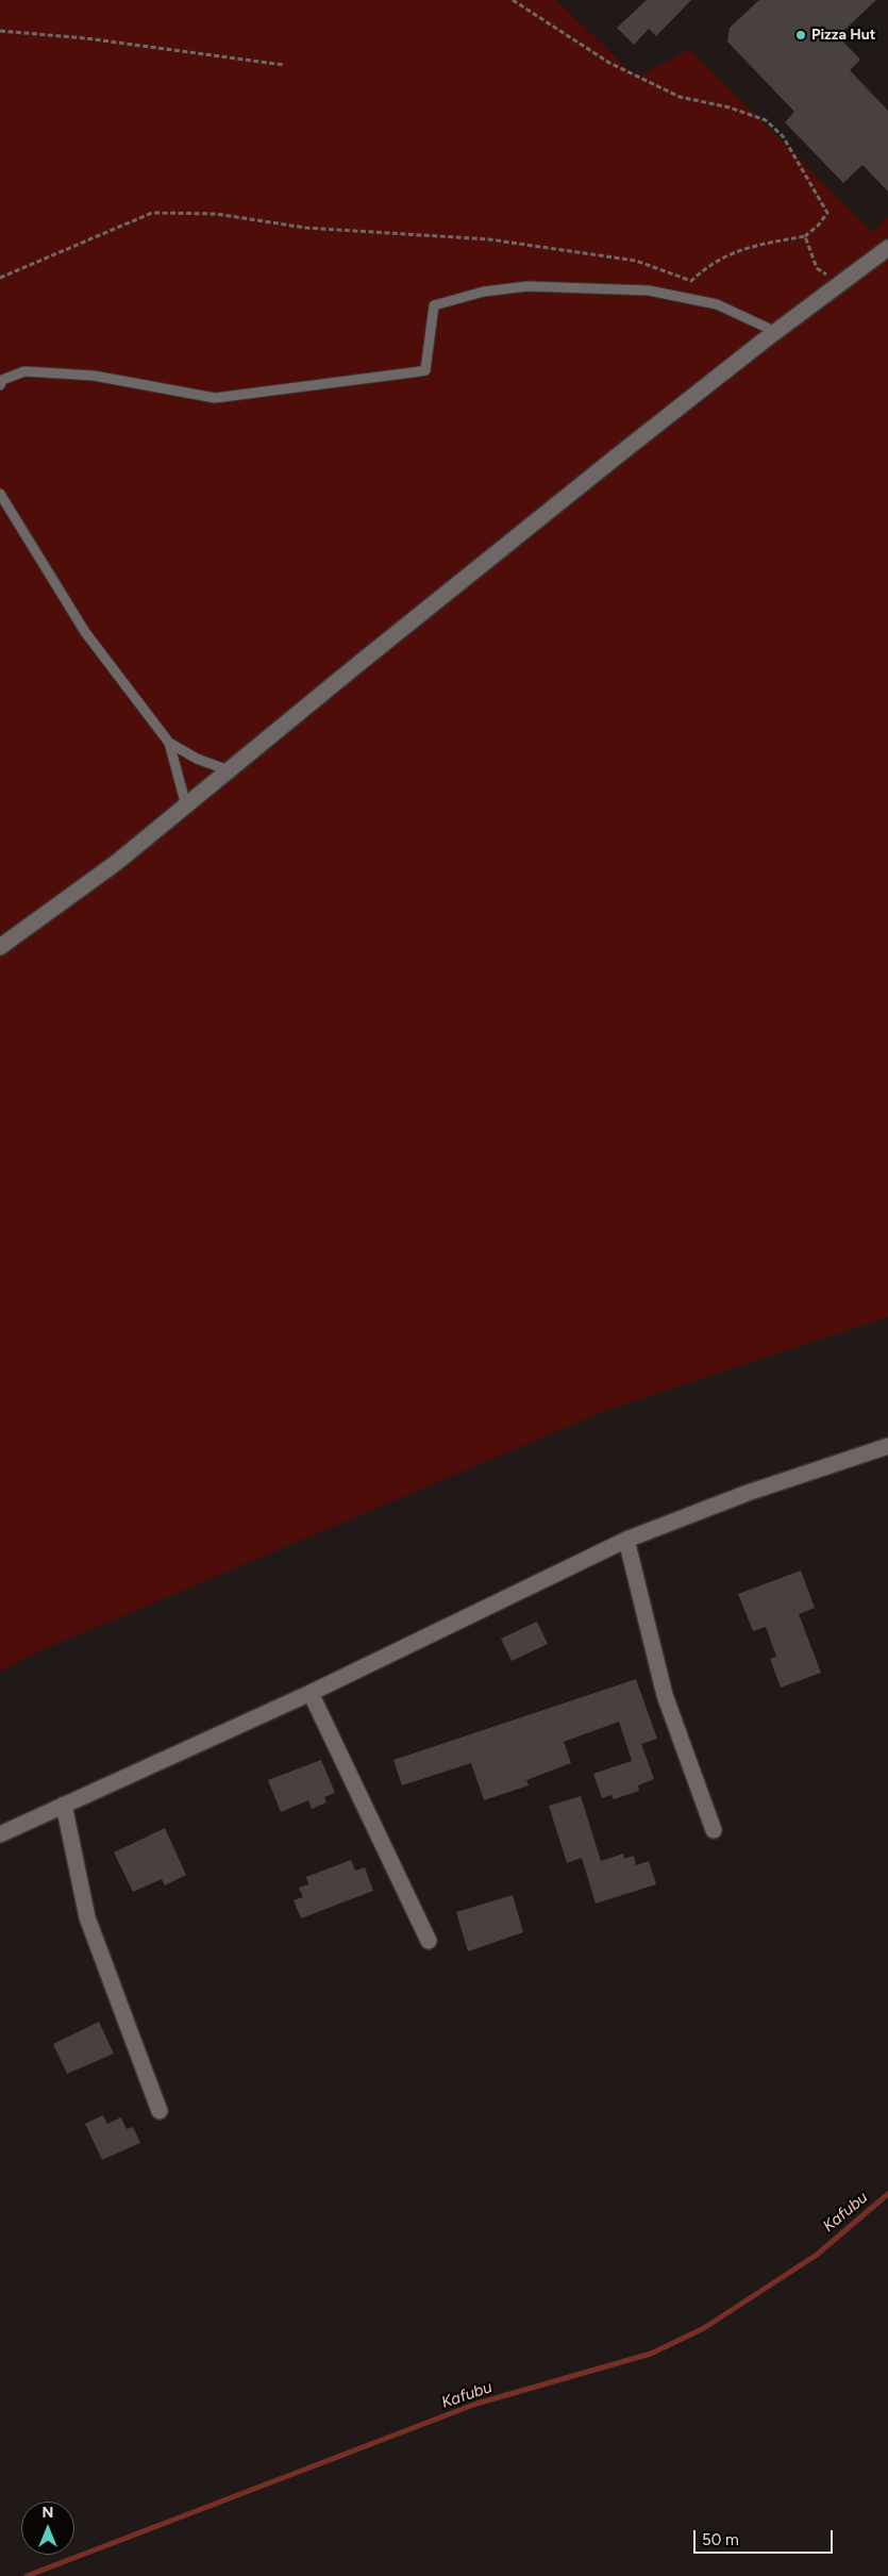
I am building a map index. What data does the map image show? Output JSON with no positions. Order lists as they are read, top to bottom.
{
  "water": ["Kafubu"],
  "places": ["Pizza Hut"],
  "scale_bar": "50 m",
  "north": "top"
}
